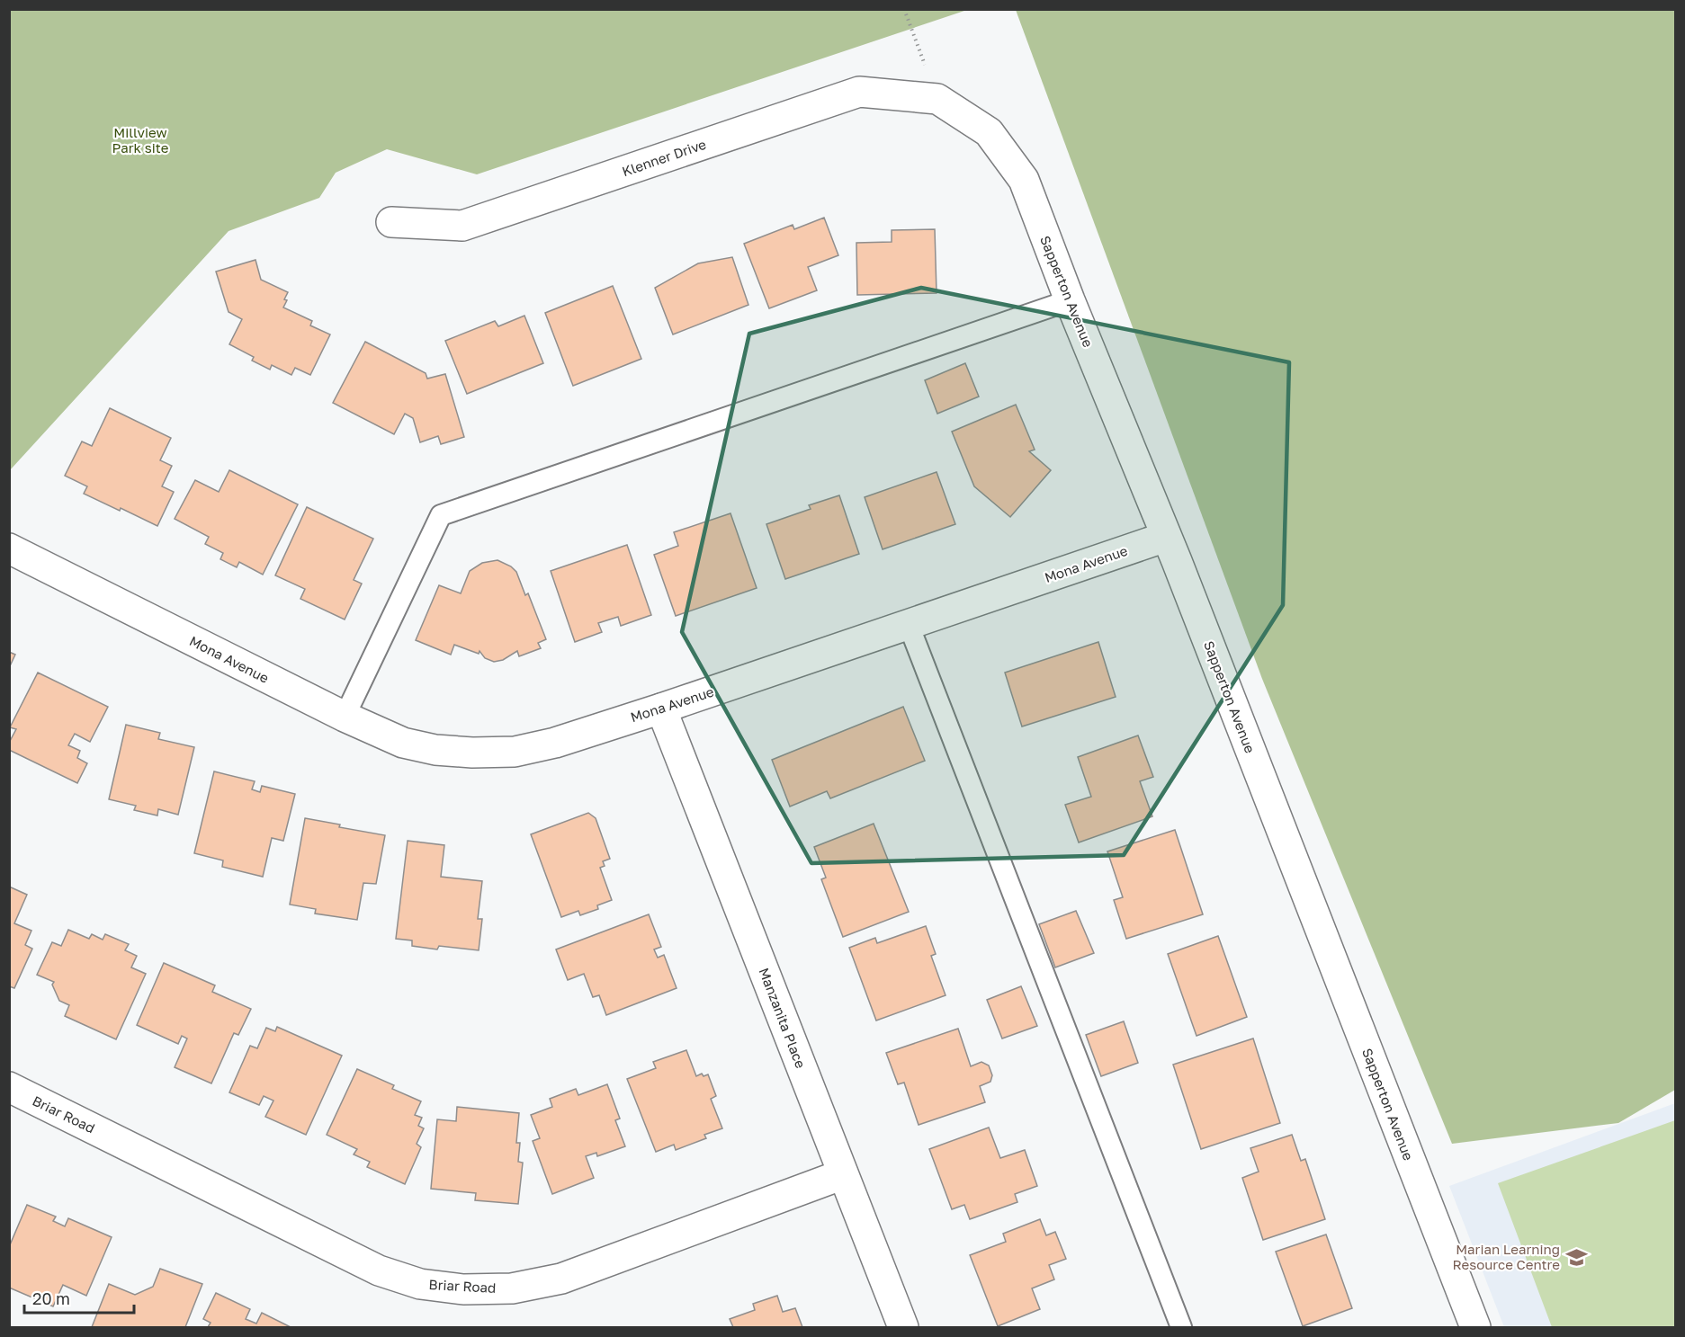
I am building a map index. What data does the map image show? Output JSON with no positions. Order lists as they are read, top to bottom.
{
  "streets": {
    "street": [
      "Klenner Drive",
      "Sapperton Avenue",
      "Mona Avenue",
      "Manzanita Place",
      "Briar Road"
    ]
  },
  "crossings": [
    ["Klenner Drive", "Sapperton Avenue"],
    ["Sapperton Avenue", "Mona Avenue"],
    ["Mona Avenue", "Manzanita Place"],
    ["Manzanita Place", "Briar Road"]
  ],
  "parks": ["Millview Park site"],
  "places": {
    "school or university": ["Marian Learning Resource Centre"]
  },
  "scale_bar": "20 m"
}
